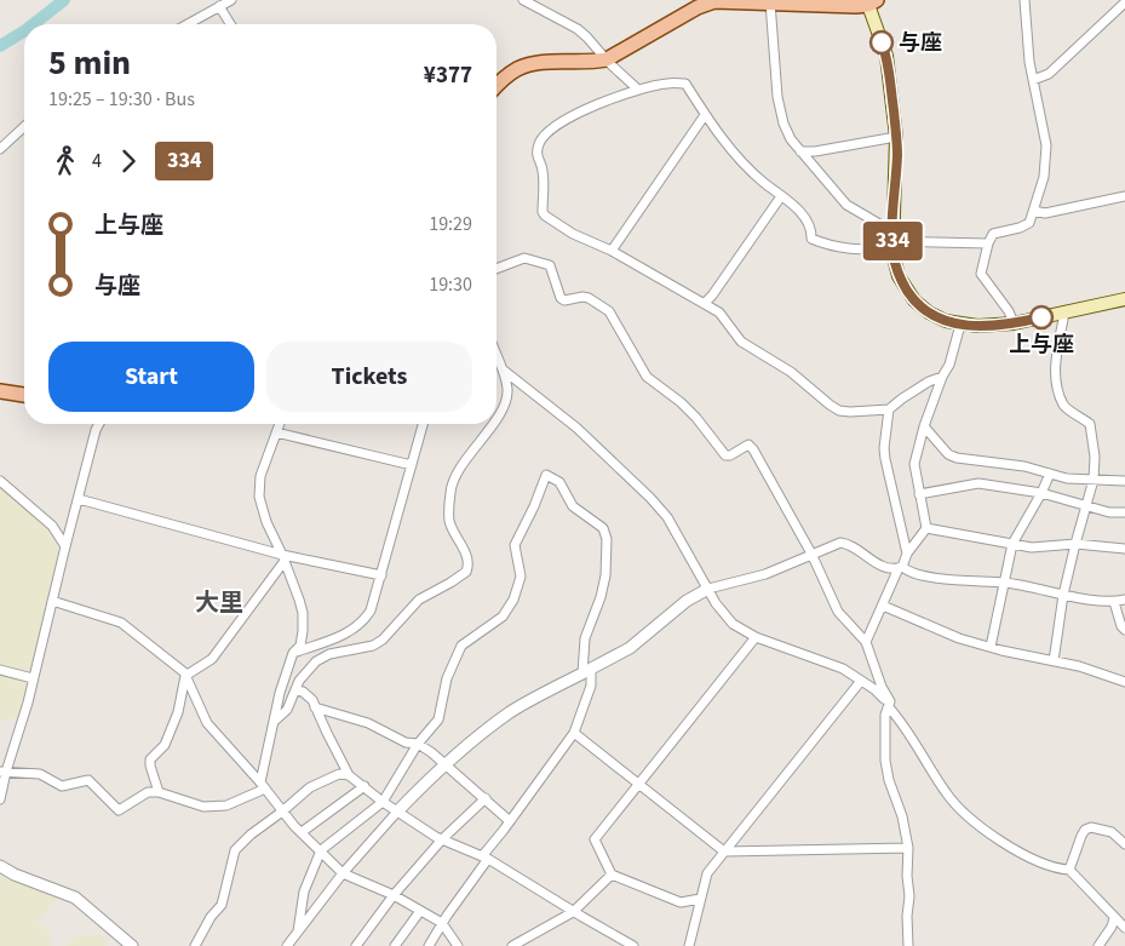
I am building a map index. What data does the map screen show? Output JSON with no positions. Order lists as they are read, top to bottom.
{
  "districts": ["大里"],
  "places": ["与座", "上与座"],
  "lines": ["bus line 334"],
  "page": {
    "on_map": "334",
    "heading": ["5 min", "19:25 – 19:30 · Bus", "¥377"],
    "legs": ["4", "334"],
    "list": [
      {
        "name": "上与座",
        "value": "19:29"
      },
      {
        "name": "与座",
        "value": "19:30"
      }
    ],
    "buttons": ["Start", "Tickets"]
  }
}
